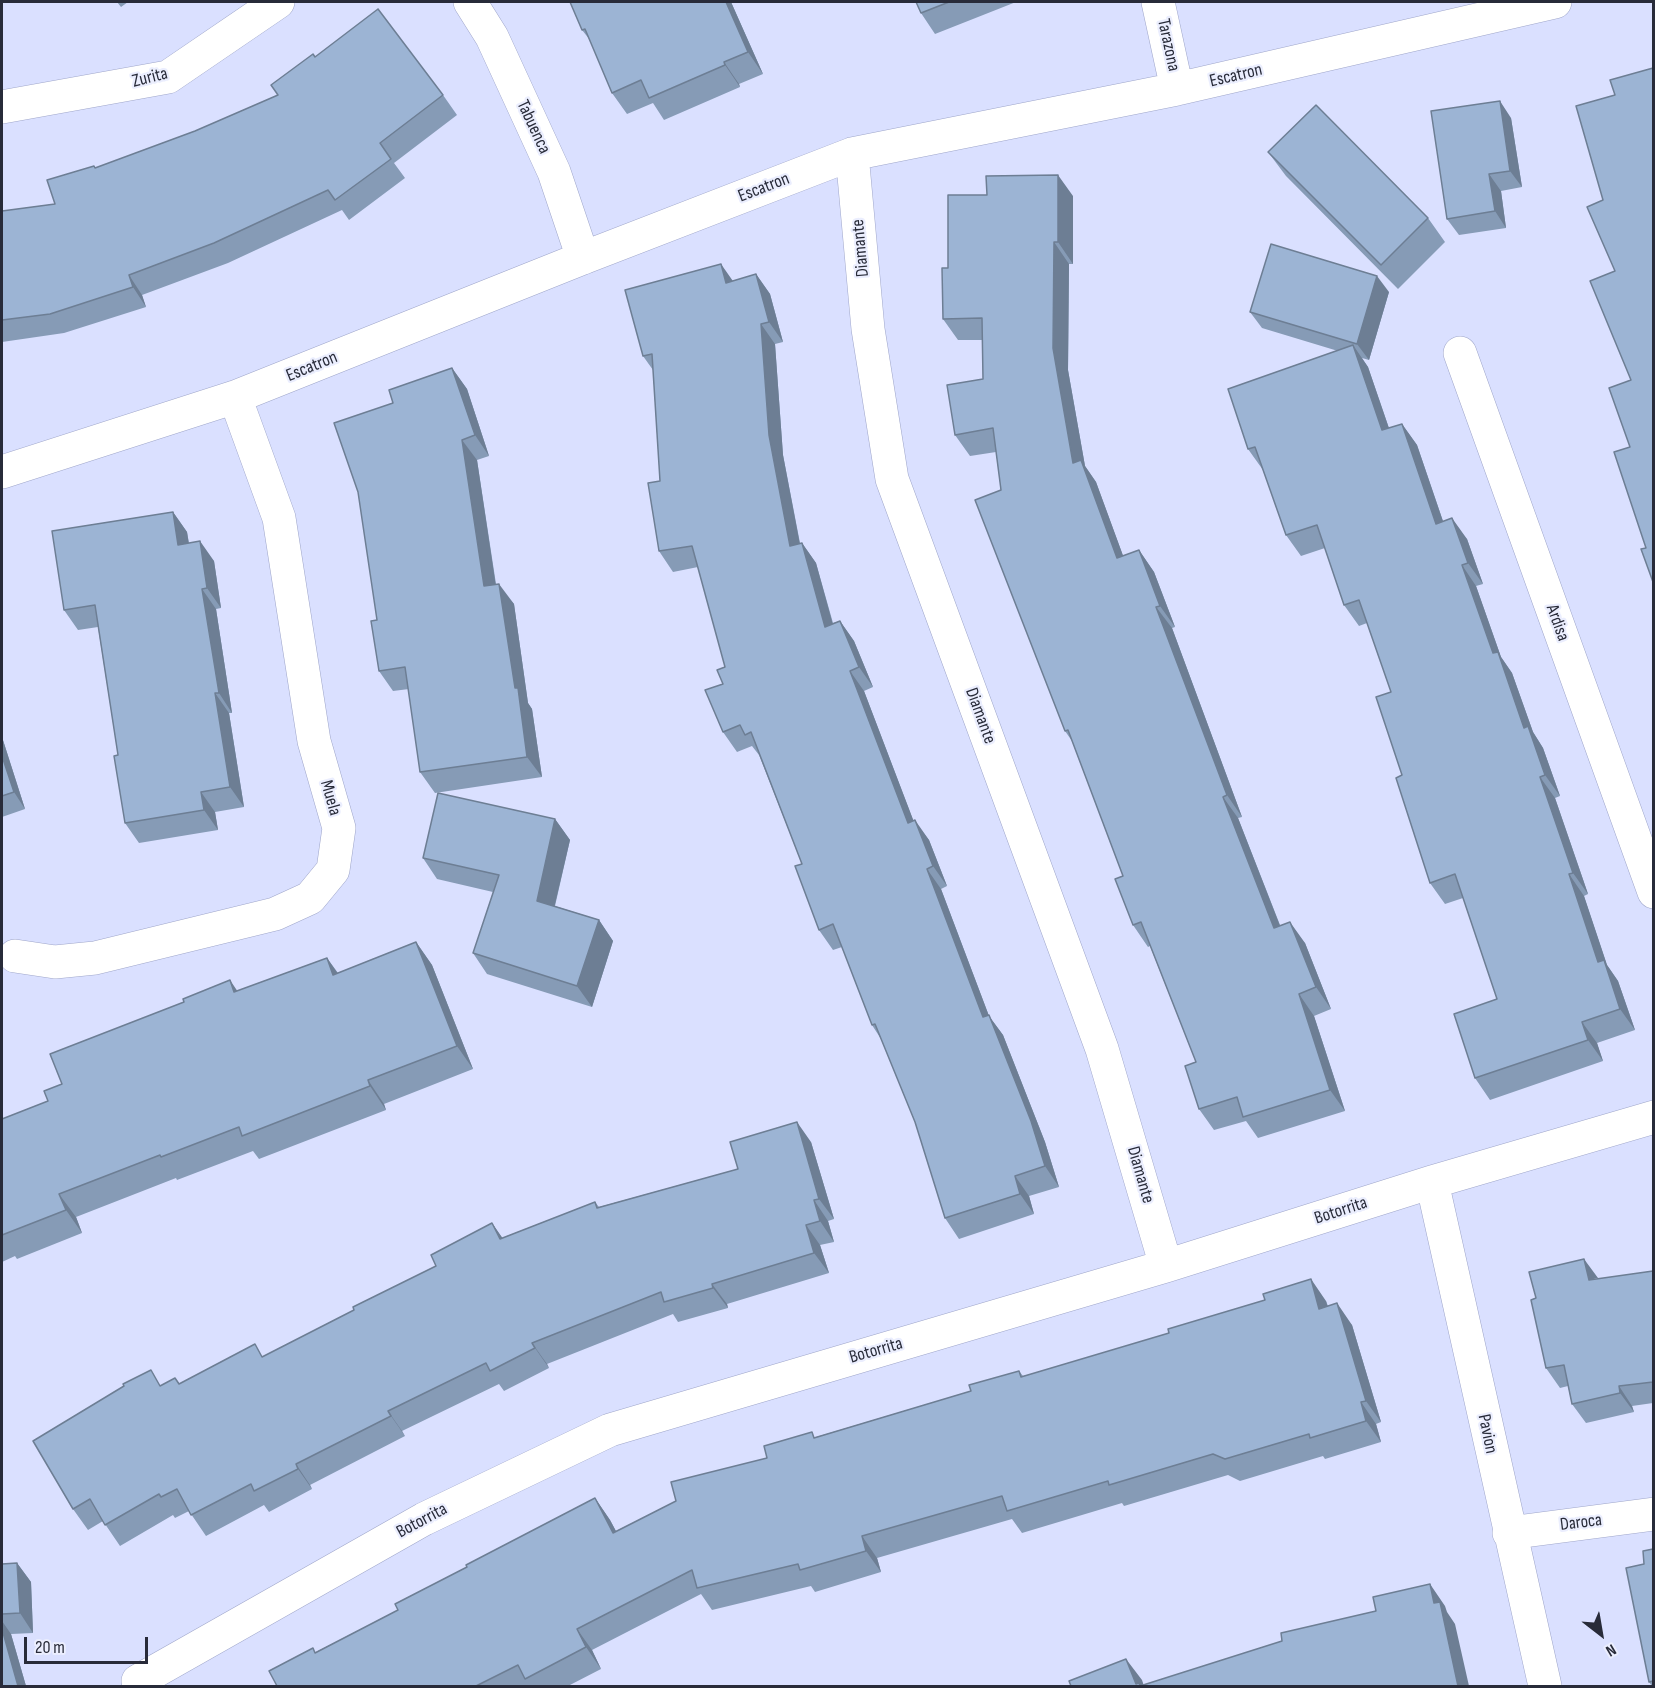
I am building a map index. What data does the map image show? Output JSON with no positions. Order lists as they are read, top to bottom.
{
  "streets": {
    "street": [
      "Tarazona",
      "Escatron",
      "Zurita",
      "Tabuenca",
      "Diamante",
      "Ardisa",
      "Muela",
      "Botorrita",
      "Pavion",
      "Daroca"
    ]
  },
  "crossings": [
    ["Tarazona", "Escatron"],
    ["Escatron", "Tabuenca"],
    ["Escatron", "Diamante"],
    ["Escatron", "Muela"],
    ["Diamante", "Botorrita"],
    ["Botorrita", "Pavion"],
    ["Pavion", "Daroca"]
  ],
  "scale_bar": "20 m",
  "north": "bottom right"
}
